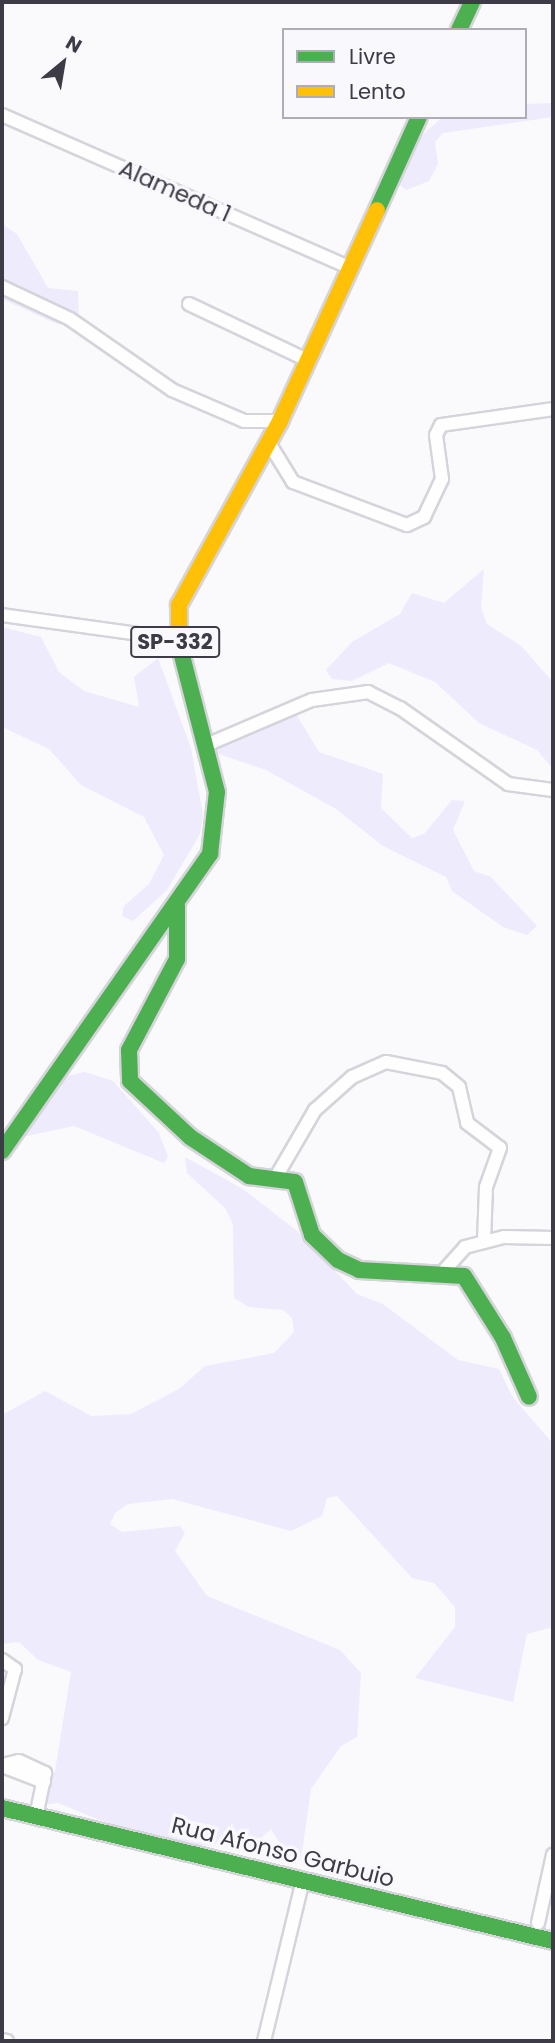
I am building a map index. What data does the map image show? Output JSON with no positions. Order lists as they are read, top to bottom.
{
  "streets": {
    "street": ["Alameda 1", "SP-332", "Rua Afonso Garbuio"]
  },
  "crossings": [
    ["Alameda 1", "SP-332"]
  ],
  "legend": ["Livre", "Lento"],
  "north": "top right"
}
